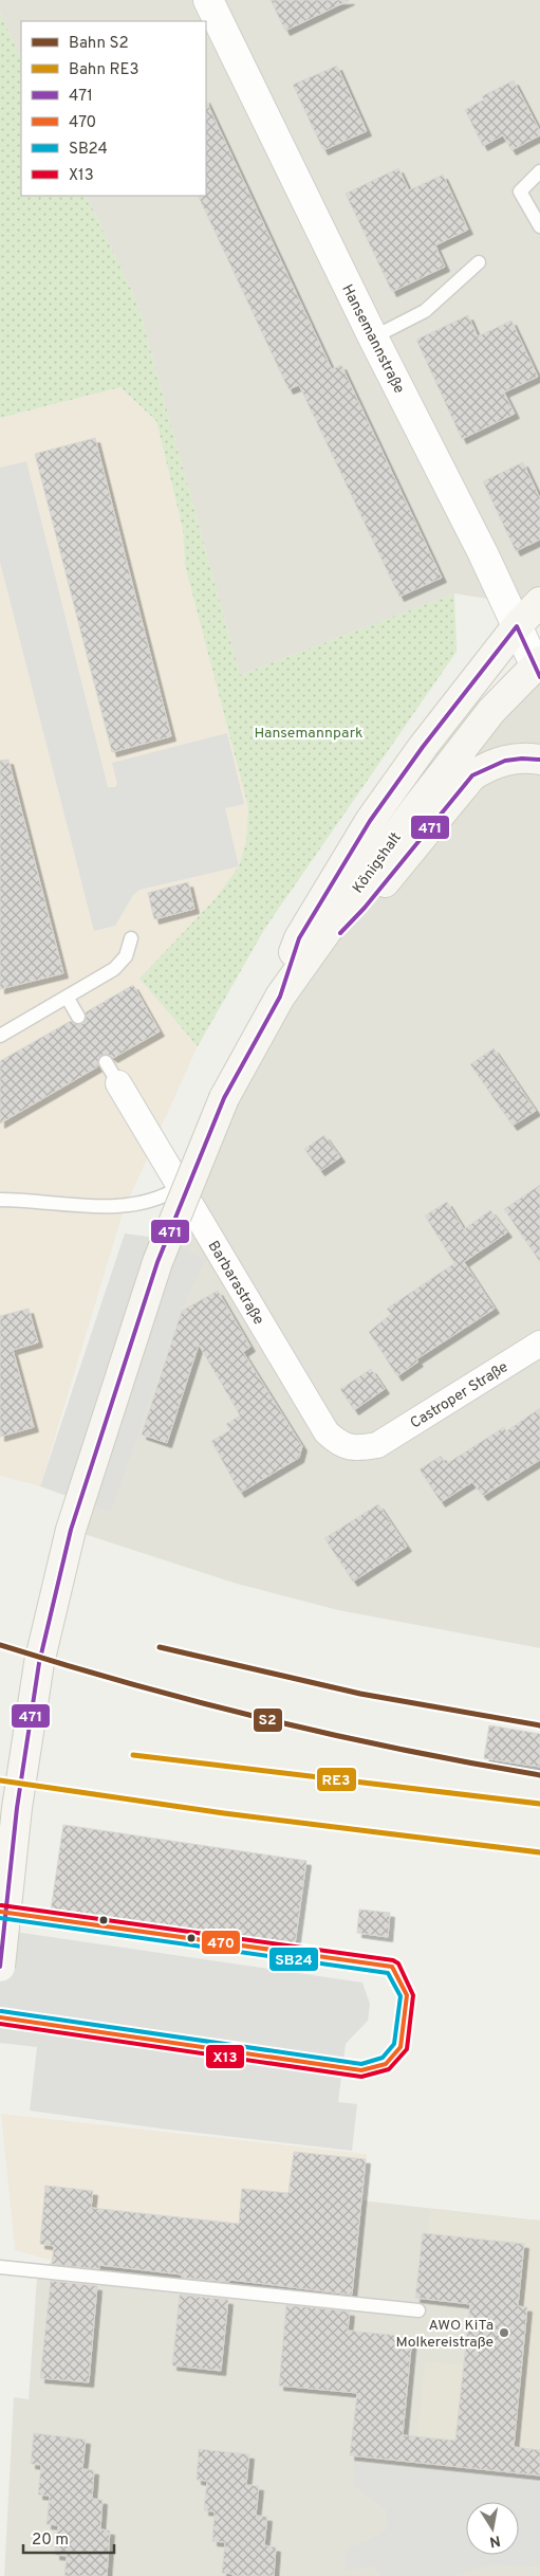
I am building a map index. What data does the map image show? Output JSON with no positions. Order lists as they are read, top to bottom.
{
  "streets": {
    "main road": ["Königshalt"],
    "street": ["Hansemannstraße", "Barbarastraße", "Castroper Straße"]
  },
  "crossings": [
    ["Hansemannstraße", "Königshalt"],
    ["Barbarastraße", "Castroper Straße"]
  ],
  "parks": ["Hansemannpark"],
  "places": ["AWO KiTa Molkereistraße"],
  "lines": [
    "transit line 471",
    "rail line S2",
    "rail line RE3",
    "transit line X13",
    "transit line 470",
    "transit line SB24"
  ],
  "legend": [
    "Bahn S2",
    "Bahn RE3",
    "471",
    "470",
    "SB24",
    "X13"
  ],
  "scale_bar": "20 m",
  "north": "bottom"
}
